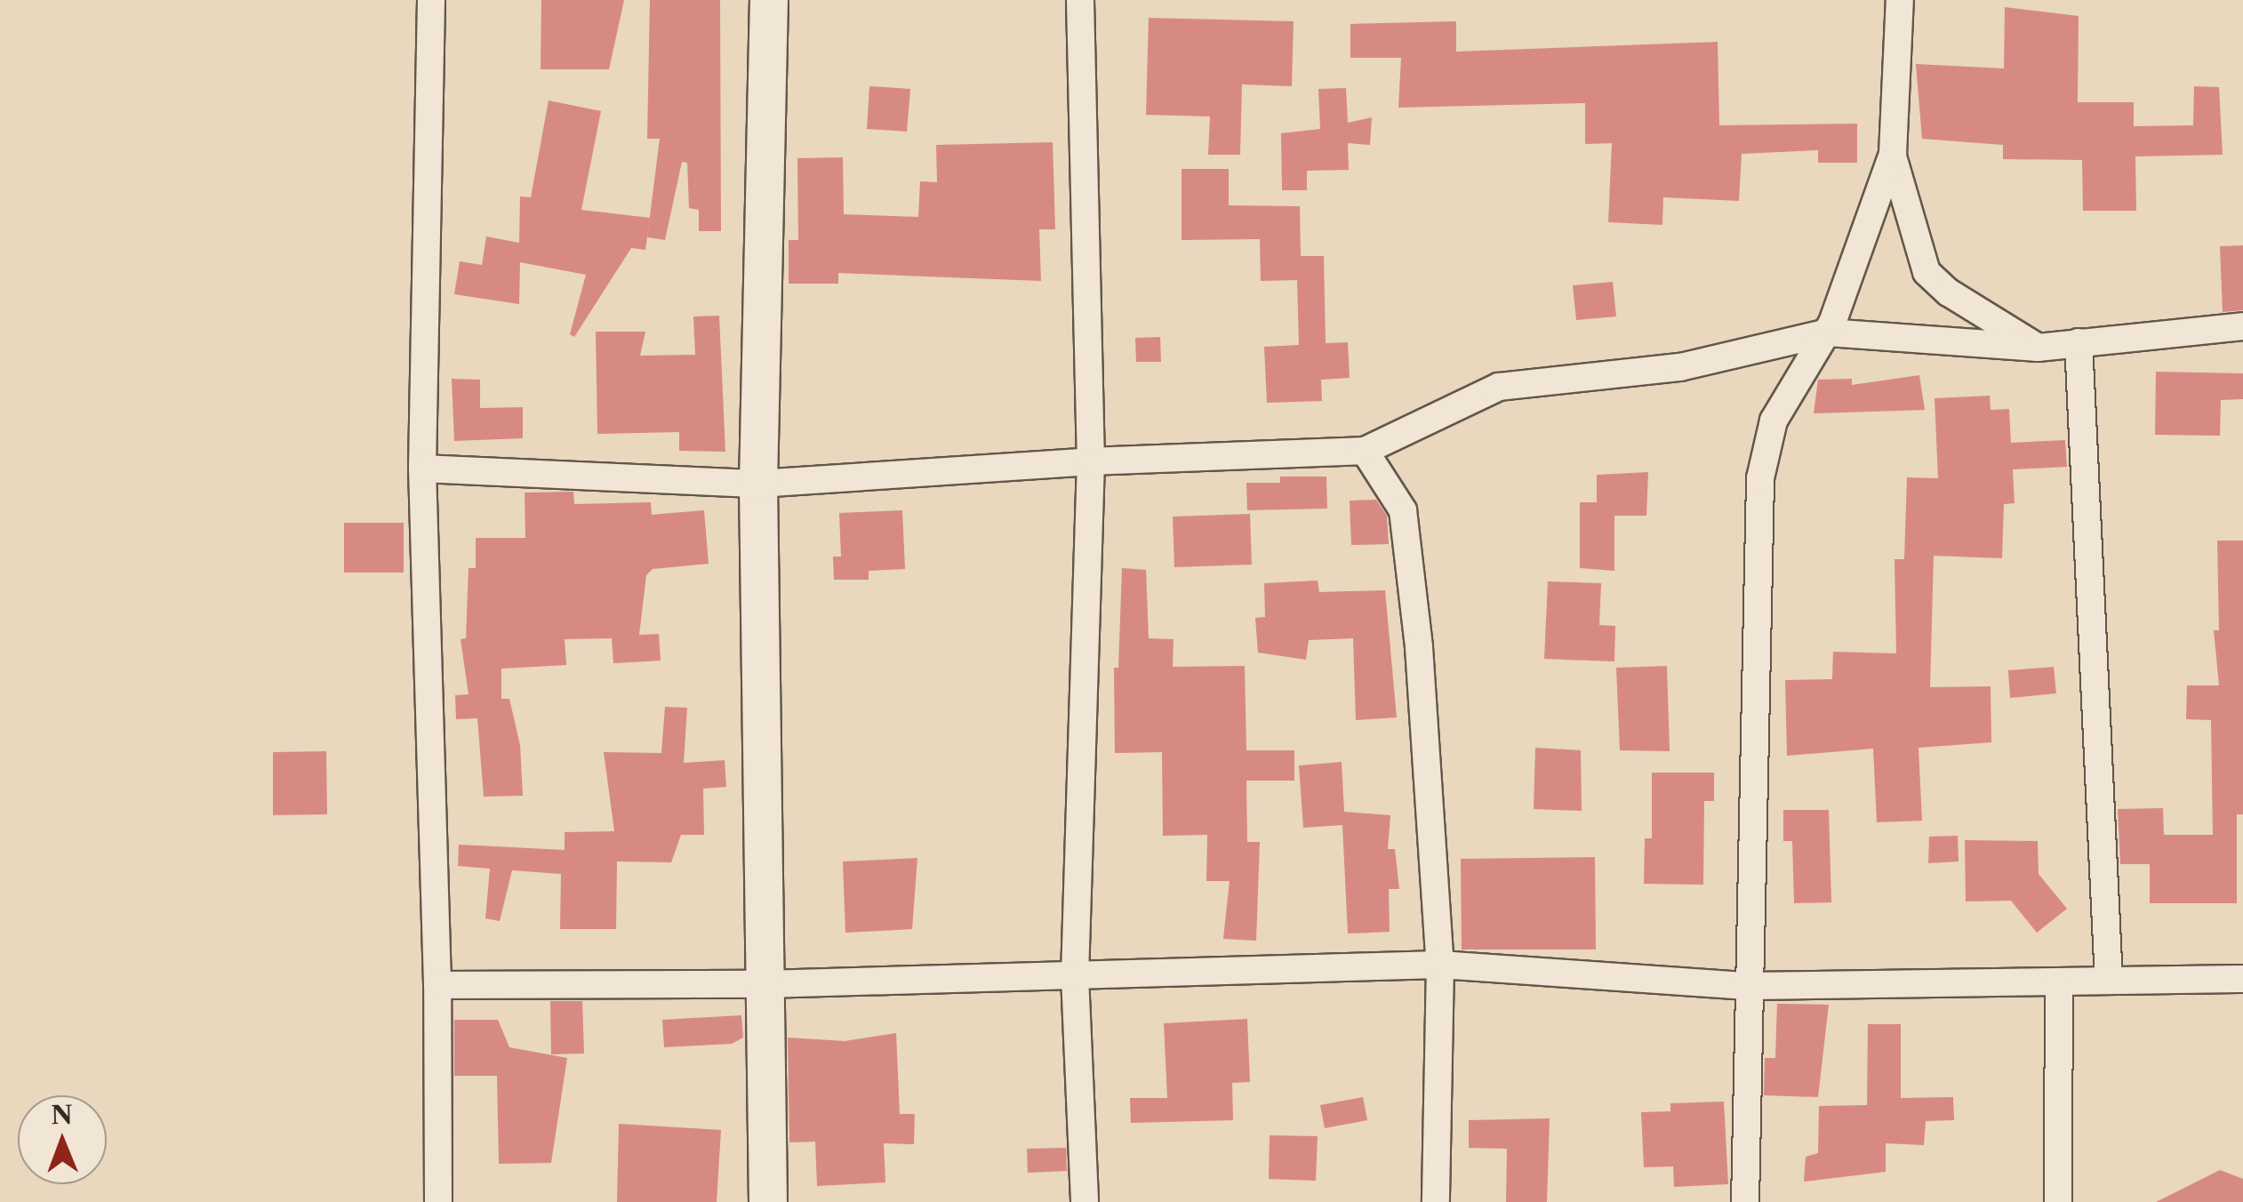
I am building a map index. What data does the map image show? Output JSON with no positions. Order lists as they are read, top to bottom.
{
  "north": "top"
}
